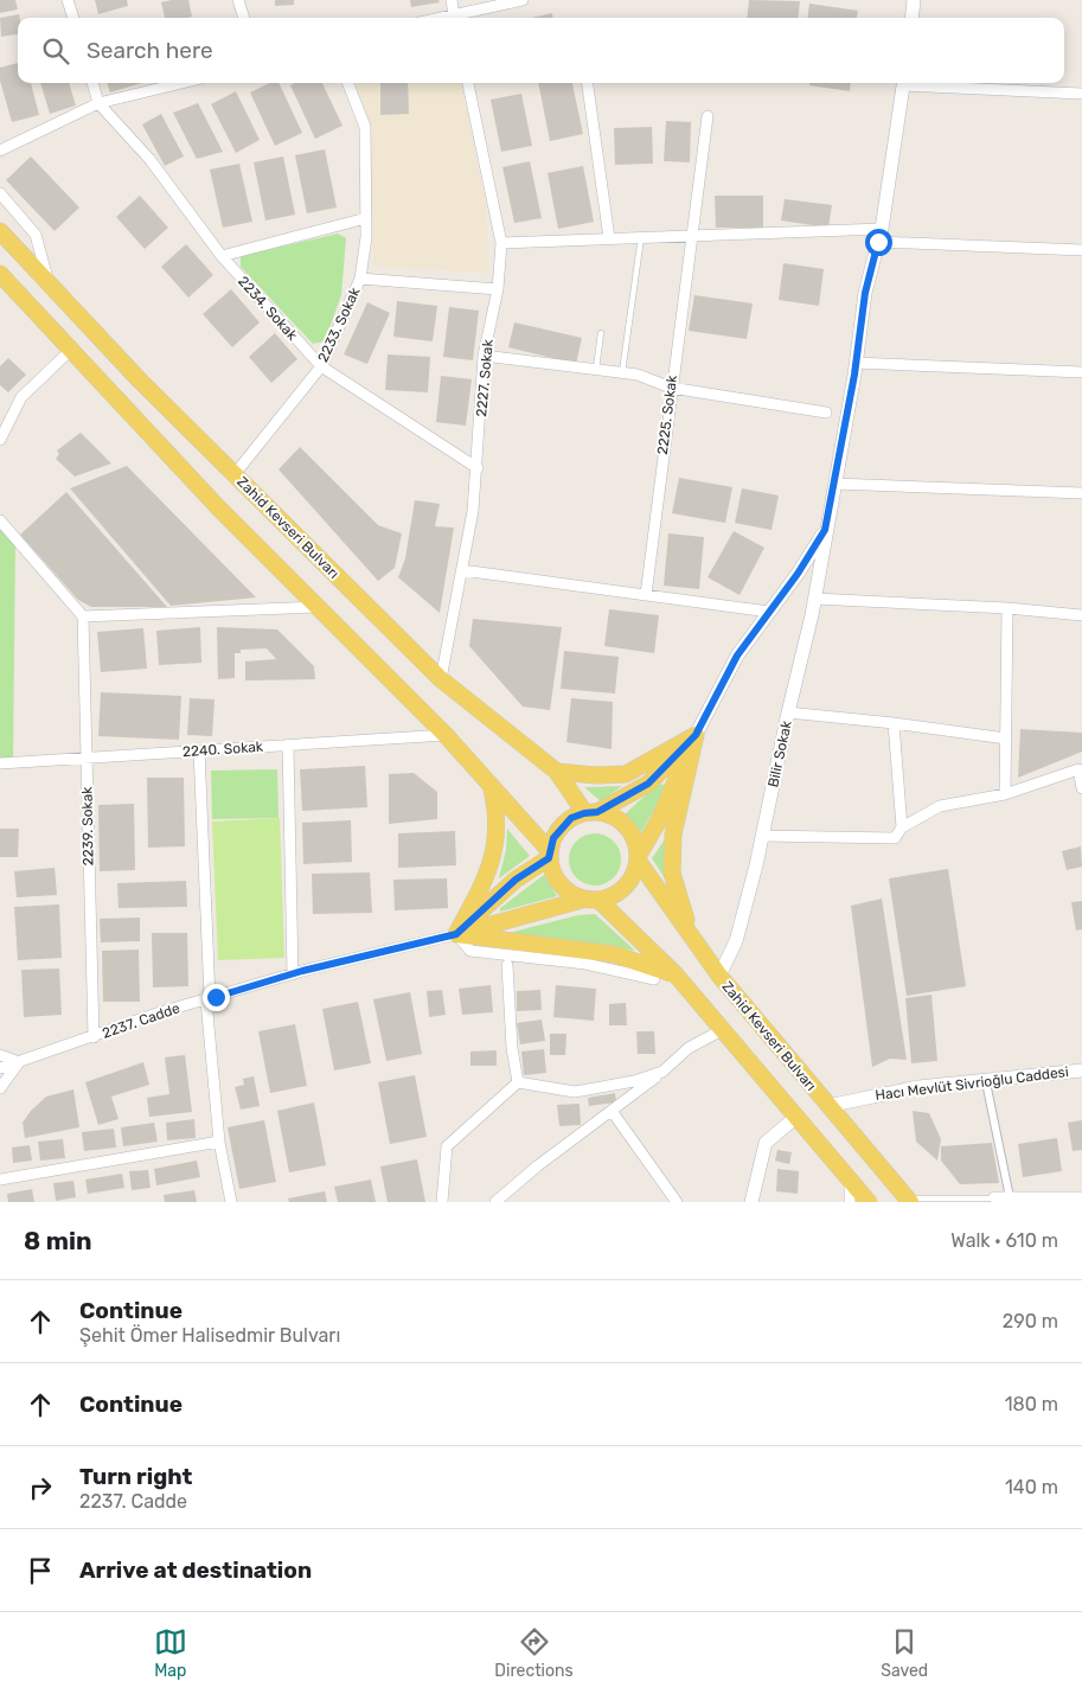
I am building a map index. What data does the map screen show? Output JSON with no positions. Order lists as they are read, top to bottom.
{
  "streets": {
    "main road": ["Zahid Kevseri Bulvarı"],
    "street": [
      "2234. Sokak",
      "2233. Sokak",
      "2227. Sokak",
      "2225. Sokak",
      "2240. Sokak",
      "Bilir Sokak",
      "2239. Sokak",
      "2237. Cadde",
      "Hacı Mevlüt Sivrioğlu Caddesi"
    ]
  },
  "crossings": [
    ["2234. Sokak", "2233. Sokak"],
    ["2234. Sokak", "2227. Sokak"],
    ["2233. Sokak", "Zahid Kevseri Bulvarı"],
    ["2227. Sokak", "Zahid Kevseri Bulvarı"],
    ["Zahid Kevseri Bulvarı", "Bilir Sokak"],
    ["Zahid Kevseri Bulvarı", "Hacı Mevlüt Sivrioğlu Caddesi"],
    ["2240. Sokak", "2239. Sokak"],
    ["2239. Sokak", "2237. Cadde"]
  ],
  "page": {
    "search": "Search here",
    "heading": ["8 min", "Walk · 610 m"],
    "list": [
      ["Continue", "Şehit Ömer Halisedmir Bulvarı", "290 m"],
      ["Continue", "180 m"],
      ["Turn right", "2237. Cadde", "140 m"],
      "Arrive at destination"
    ],
    "nav": ["Map", "Directions", "Saved"]
  }
}
